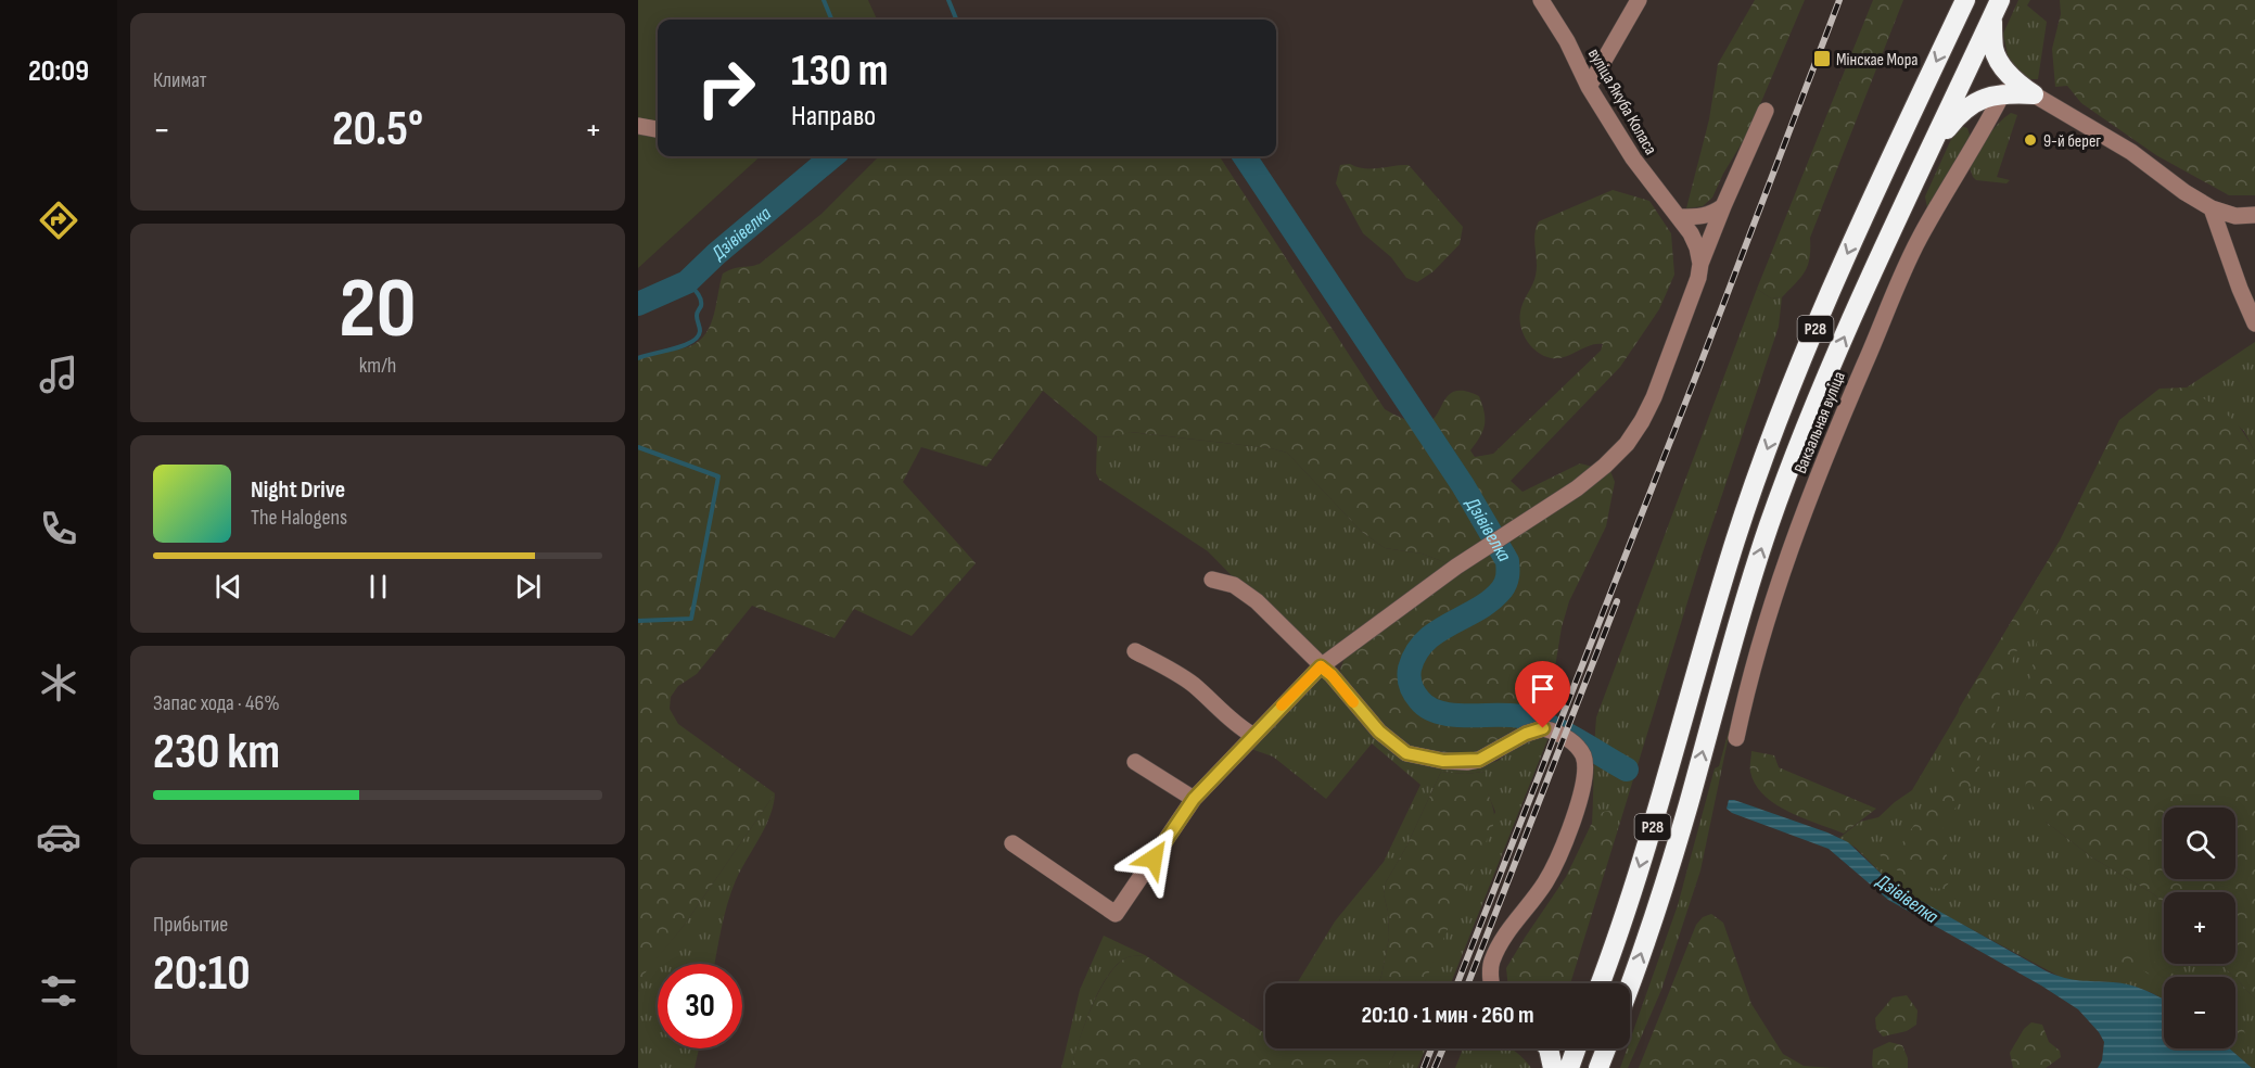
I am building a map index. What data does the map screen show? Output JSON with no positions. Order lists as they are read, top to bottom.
{
  "streets": {
    "highway": ["Р28"],
    "street": ["вуліца Якуба Коласа", "Вакзальная вуліца"]
  },
  "water": ["Дзівівелка"],
  "places": {
    "transit": ["Мінскае Мора"],
    "other": ["9-й берег"]
  },
  "page": {
    "tabs": "20:09",
    "tile": [
      "Климат",
      ["20", "km/h"],
      ["Запас хода · 46%", "230 km"],
      ["Прибытие", "20:10"]
    ],
    "turn": ["130 m", "Направо"],
    "heat": ["−", "20.5°", "+"],
    "song": ["Night Drive", "The Halogens"],
    "map_buttons": ["+", "−"],
    "limit": "30",
    "trip": "20:10 · 1 мин · 260 m"
  }
}
